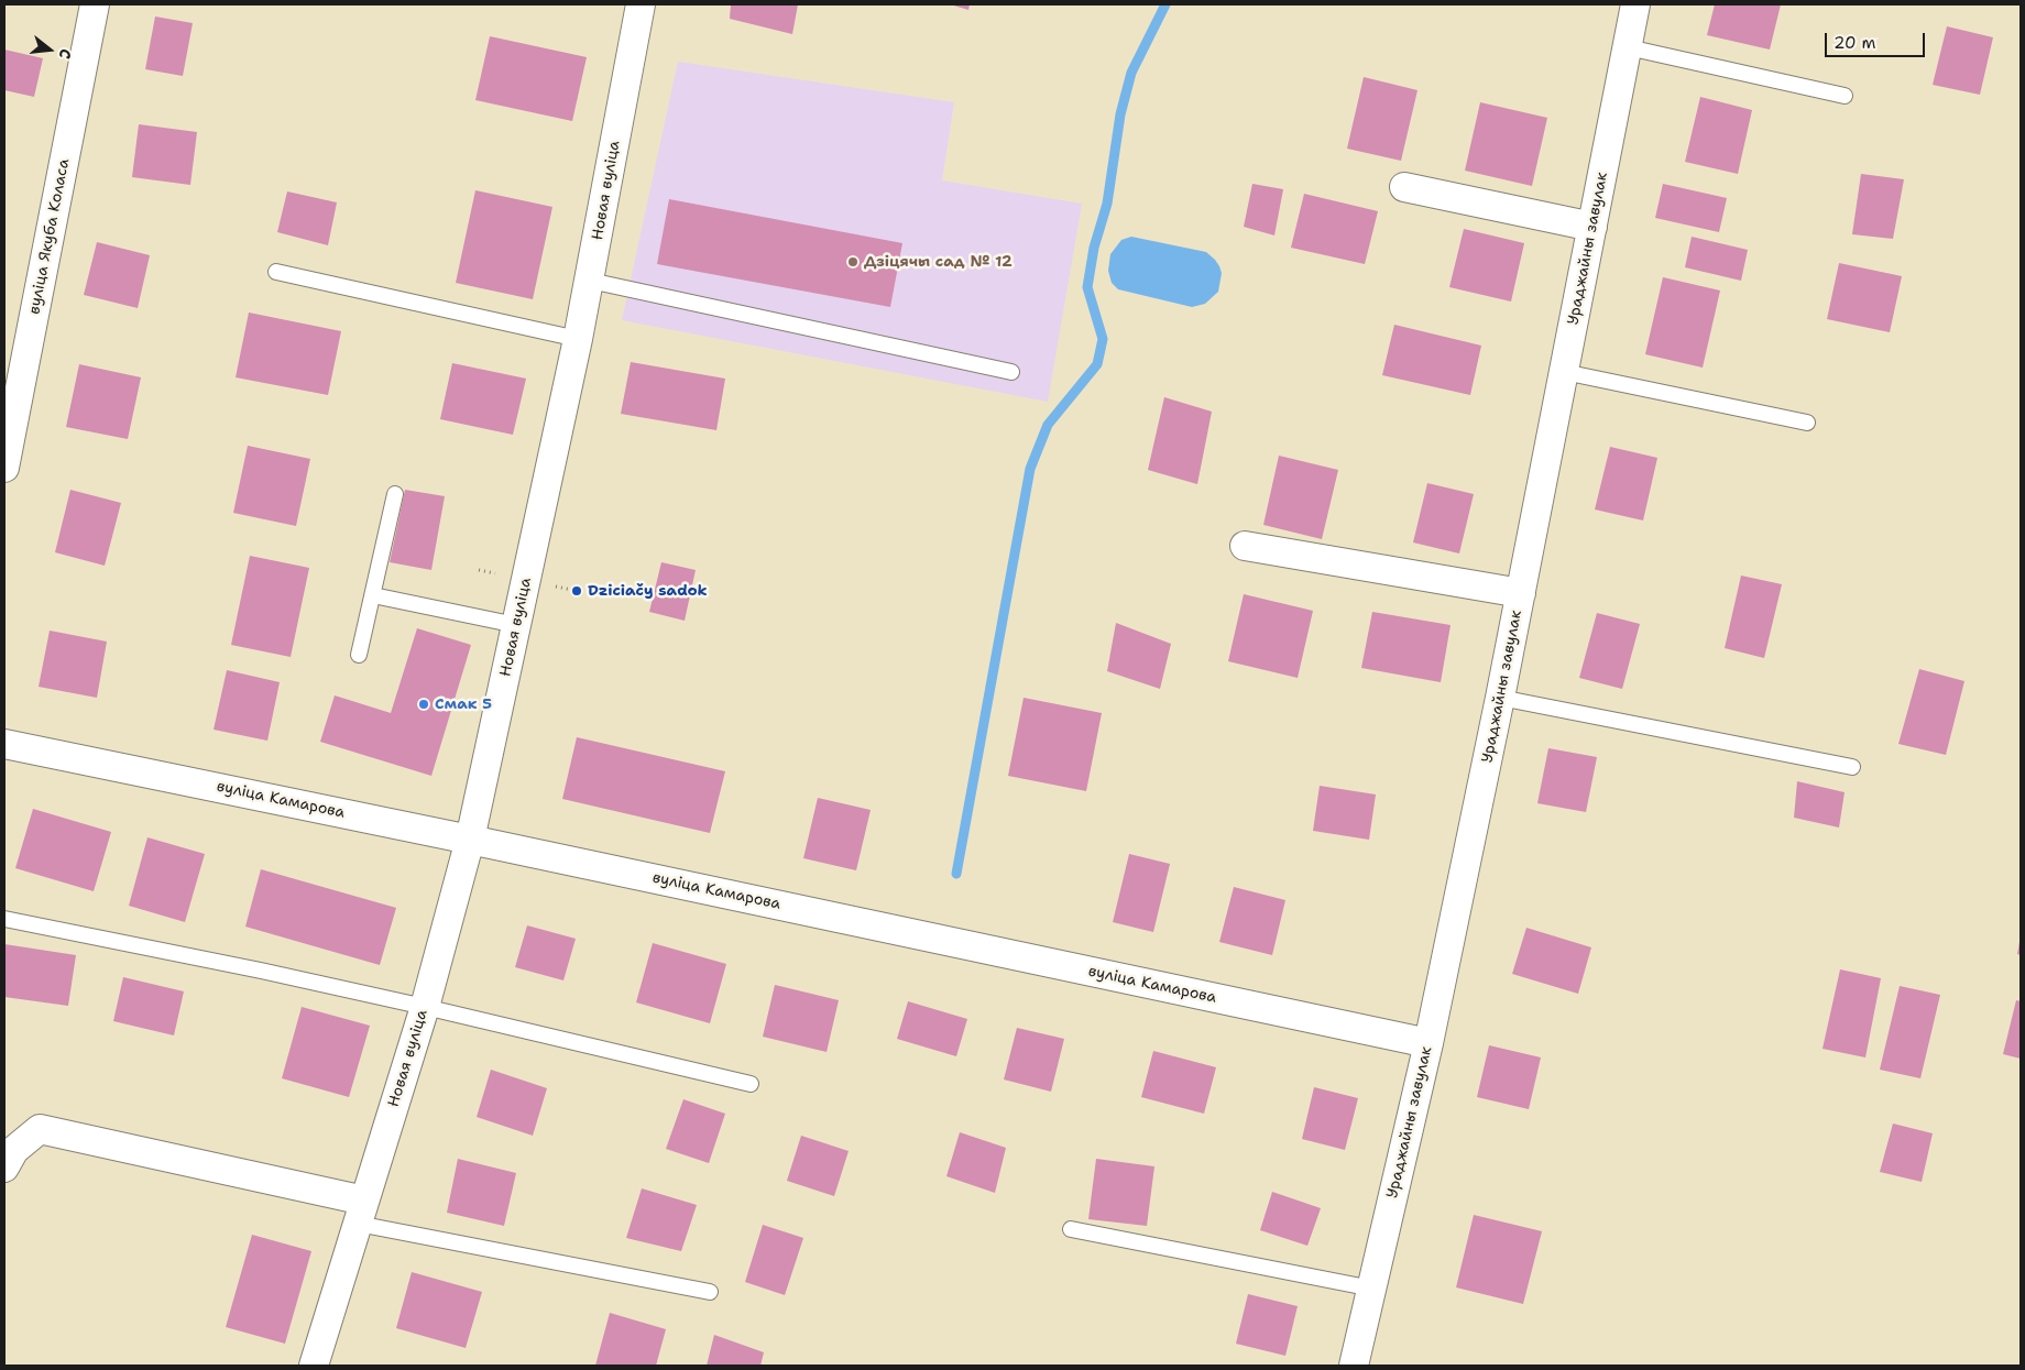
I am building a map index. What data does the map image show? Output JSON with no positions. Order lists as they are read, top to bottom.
{
  "streets": {
    "street": [
      "Новая вуліца",
      "вуліца Якуба Коласа",
      "Ураджайны завулак",
      "вуліца Камарова"
    ]
  },
  "crossings": [
    ["Новая вуліца", "вуліца Камарова"],
    ["Ураджайны завулак", "вуліца Камарова"]
  ],
  "places": ["Дзіцячы сад № 12", "Dziciačy sadok", "Смак 5"],
  "scale_bar": "20 m",
  "north": "right"
}
